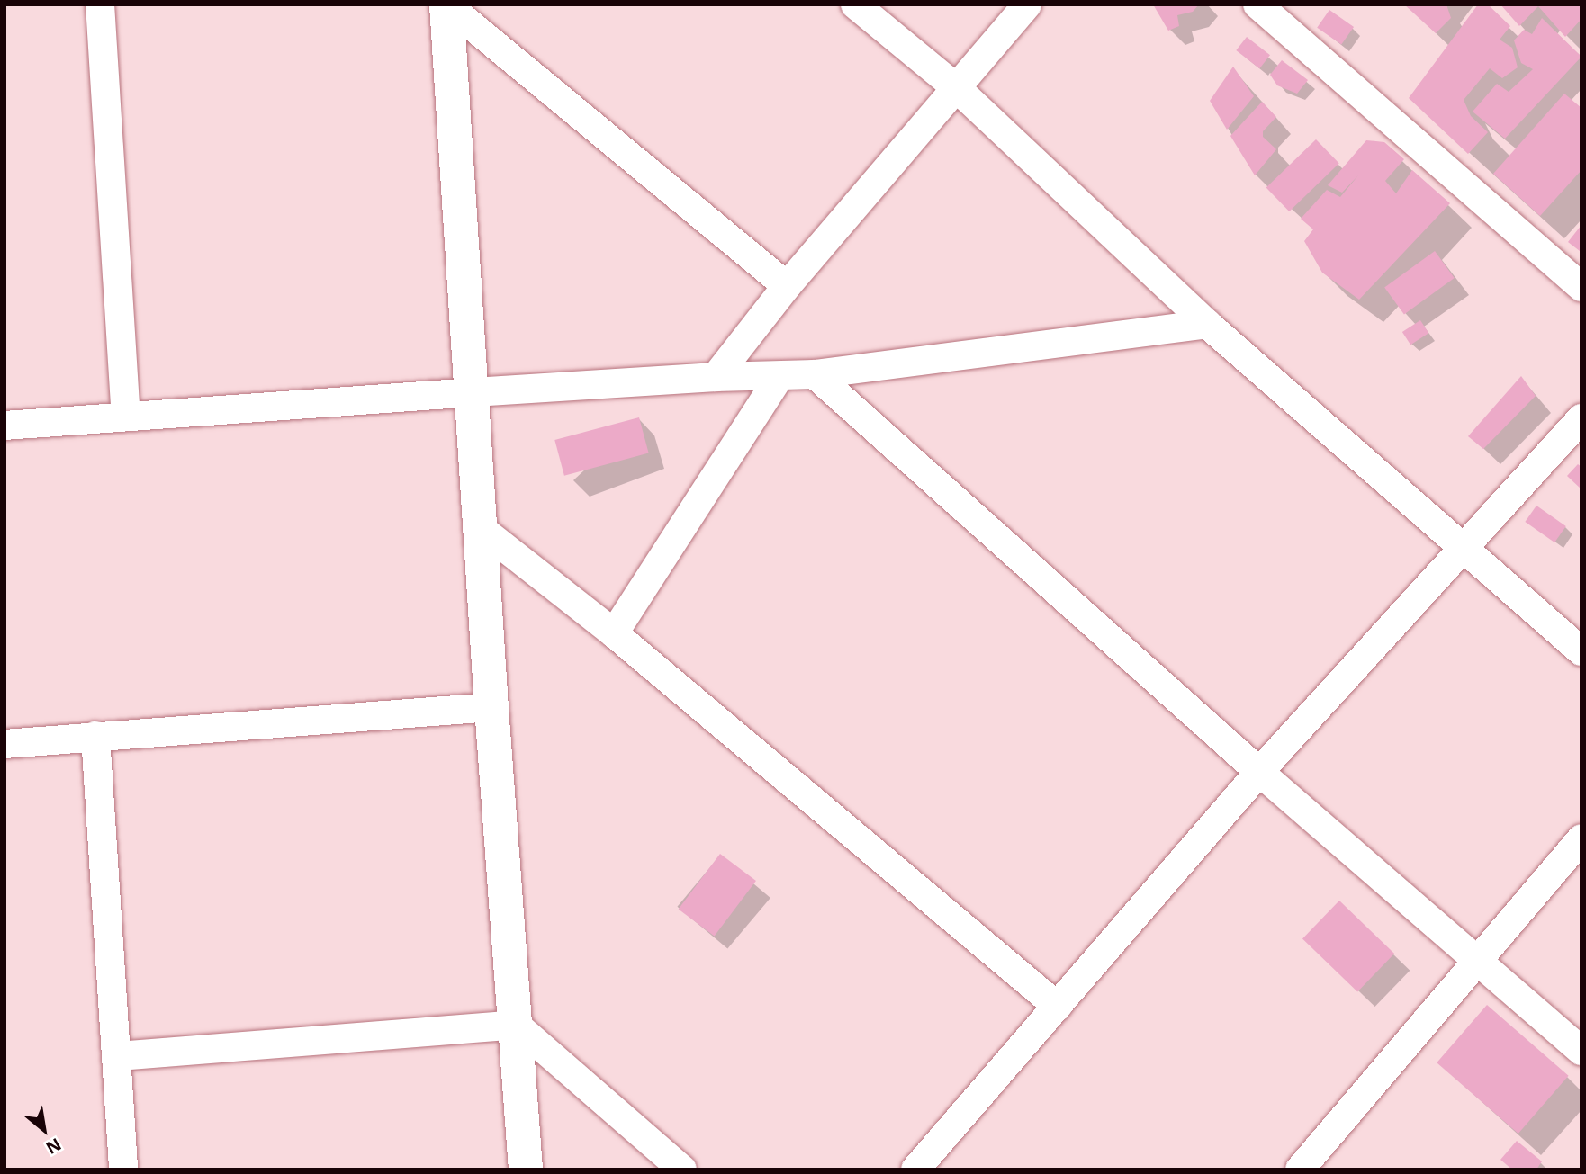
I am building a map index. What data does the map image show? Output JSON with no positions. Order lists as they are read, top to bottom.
{
  "north": "bottom right"
}
